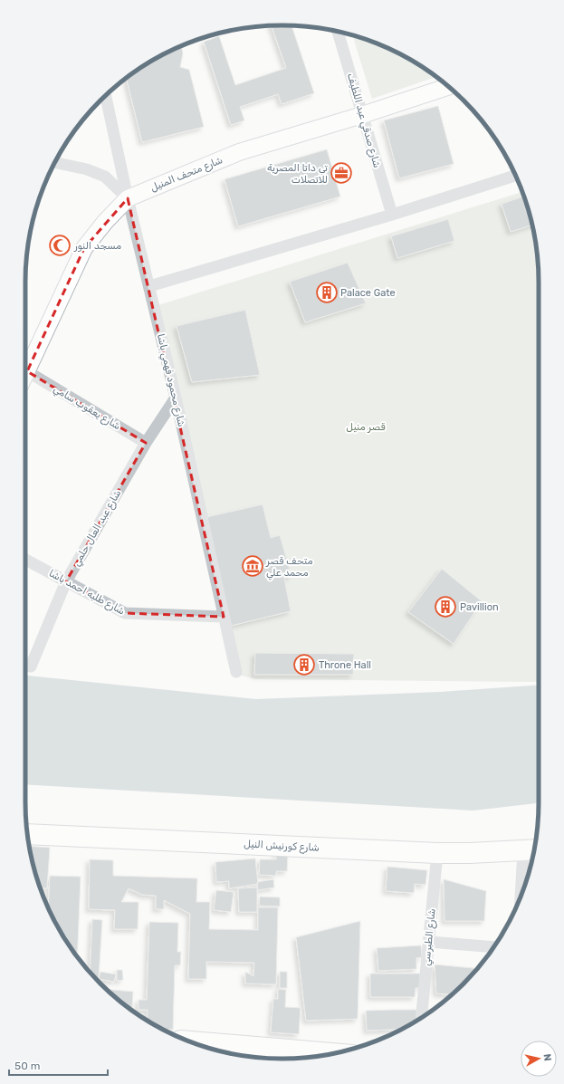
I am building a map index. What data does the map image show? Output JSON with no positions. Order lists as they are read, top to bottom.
{
  "streets": {
    "highway": ["شارع كورنيش النيل"],
    "street": [
      "شارع صدقي عبد اللطيف",
      "شارع متحف المنيل",
      "شارع محمود فهمي باشا",
      "شارع يعقوب سامي",
      "شارع عبد العال حلمي",
      "شارع طلبه احمد باشا",
      "شارع الطبرسي"
    ]
  },
  "crossings": [
    ["شارع صدقي عبد اللطيف", "شارع متحف المنيل"],
    ["شارع متحف المنيل", "شارع محمود فهمي باشا"],
    ["شارع متحف المنيل", "شارع يعقوب سامي"],
    ["شارع محمود فهمي باشا", "شارع عبد العال حلمي"],
    ["شارع محمود فهمي باشا", "شارع طلبه احمد باشا"],
    ["شارع يعقوب سامي", "شارع عبد العال حلمي"],
    ["شارع عبد العال حلمي", "شارع طلبه احمد باشا"],
    ["شارع كورنيش النيل", "شارع الطبرسي"]
  ],
  "parks": ["قصر منيل"],
  "places": {
    "office": ["تي داتا المصرية للاتصلات"],
    "mosque": ["مسجد النور"],
    "building": ["Palace Gate", "Pavillion", "Throne Hall"],
    "museum": ["متحف قصر محمد علي"]
  },
  "scale_bar": "50 m",
  "north": "right"
}
